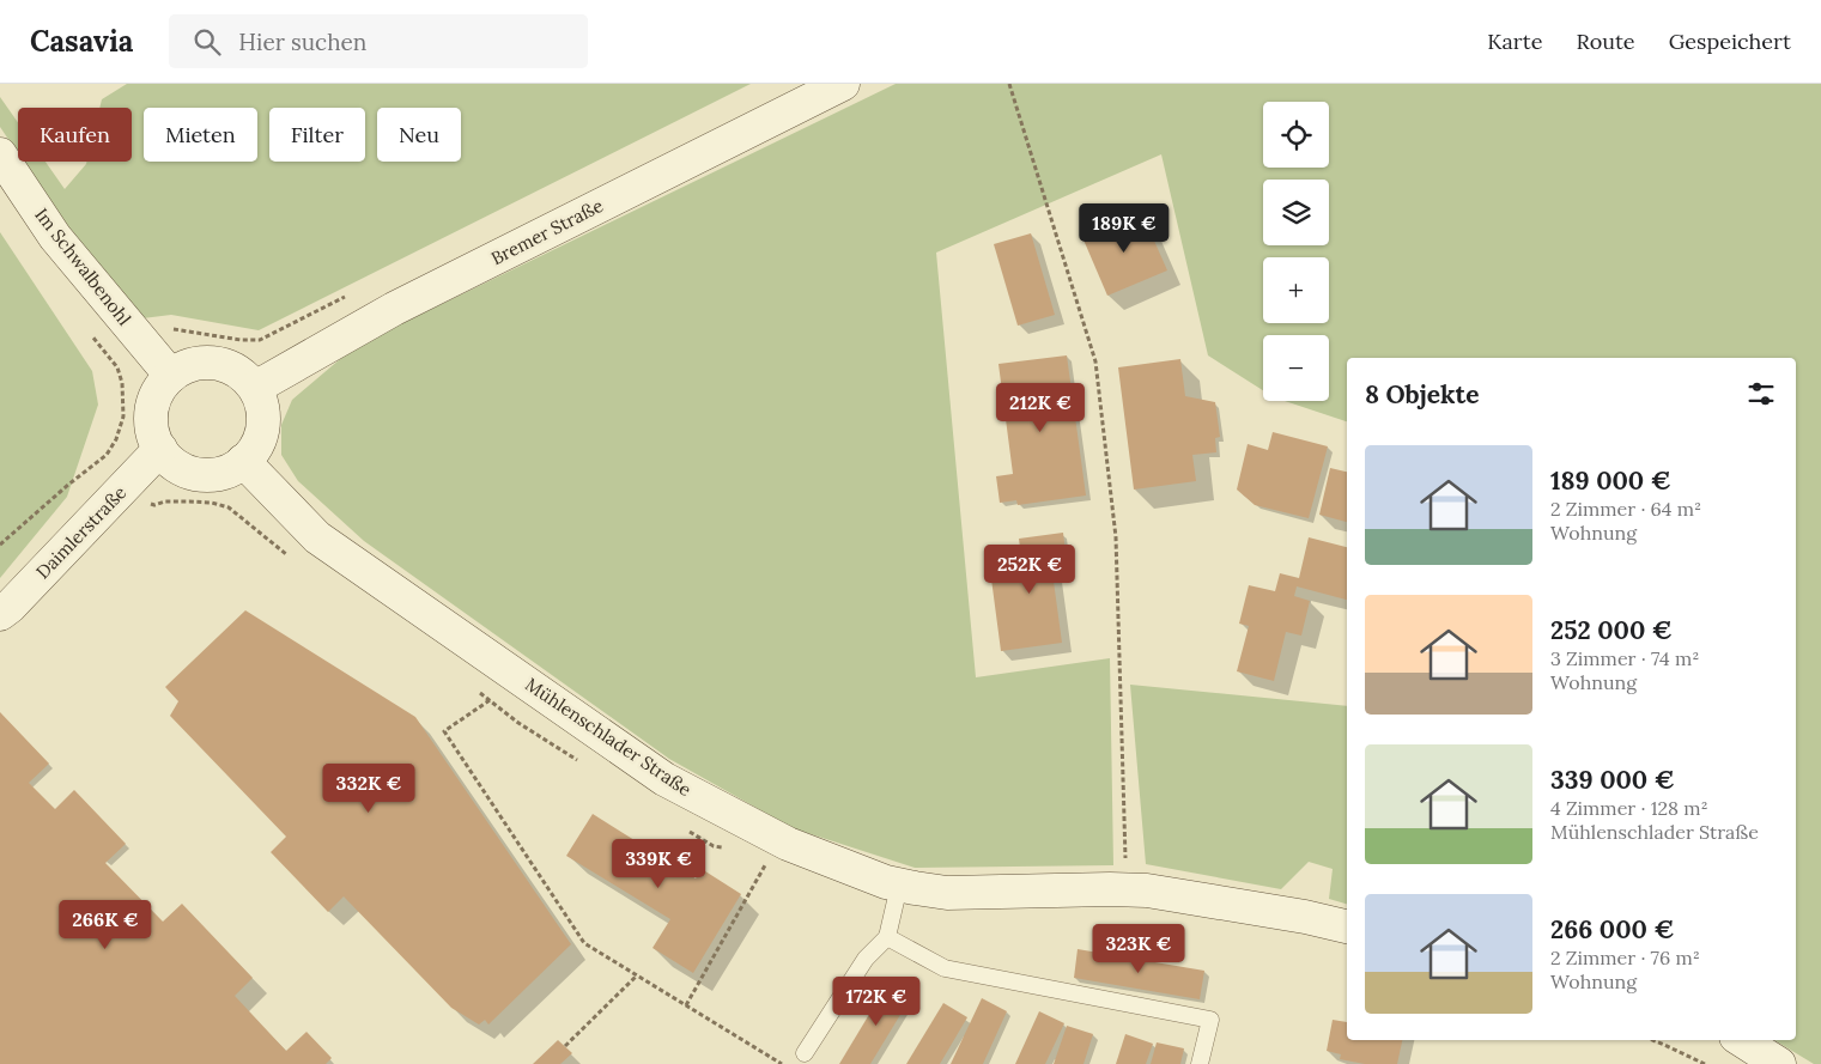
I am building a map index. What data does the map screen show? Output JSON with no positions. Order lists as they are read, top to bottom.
{
  "streets": {
    "street": [
      "Bremer Straße",
      "Im Schwalbenohl",
      "Daimlerstraße",
      "Mühlenschlader Straße"
    ]
  },
  "crossings": [
    ["Bremer Straße", "Im Schwalbenohl"],
    ["Bremer Straße", "Daimlerstraße"],
    ["Bremer Straße", "Mühlenschlader Straße"],
    ["Im Schwalbenohl", "Daimlerstraße"],
    ["Im Schwalbenohl", "Mühlenschlader Straße"],
    ["Daimlerstraße", "Mühlenschlader Straße"]
  ],
  "page": {
    "header": "Casavia",
    "search": "Hier suchen",
    "nav": ["Karte", "Route", "Gespeichert"],
    "map_buttons": ["+", "−"],
    "chip": [
      "Kaufen",
      "Mieten",
      "Filter",
      "Neu"
    ],
    "price": [
      "189K €",
      "212K €",
      "252K €",
      "332K €",
      "339K €",
      "266K €",
      "323K €",
      "172K €"
    ],
    "heading": "8 Objekte",
    "list": [
      {
        "name": "189 000 €",
        "note": "2 Zimmer · 64 m² · Wohnung"
      },
      {
        "name": "252 000 €",
        "note": "3 Zimmer · 74 m² · Wohnung"
      },
      {
        "name": "339 000 €",
        "note": "4 Zimmer · 128 m² · Mühlenschlader Straße"
      },
      {
        "name": "266 000 €",
        "note": "2 Zimmer · 76 m² · Wohnung"
      }
    ]
  }
}
